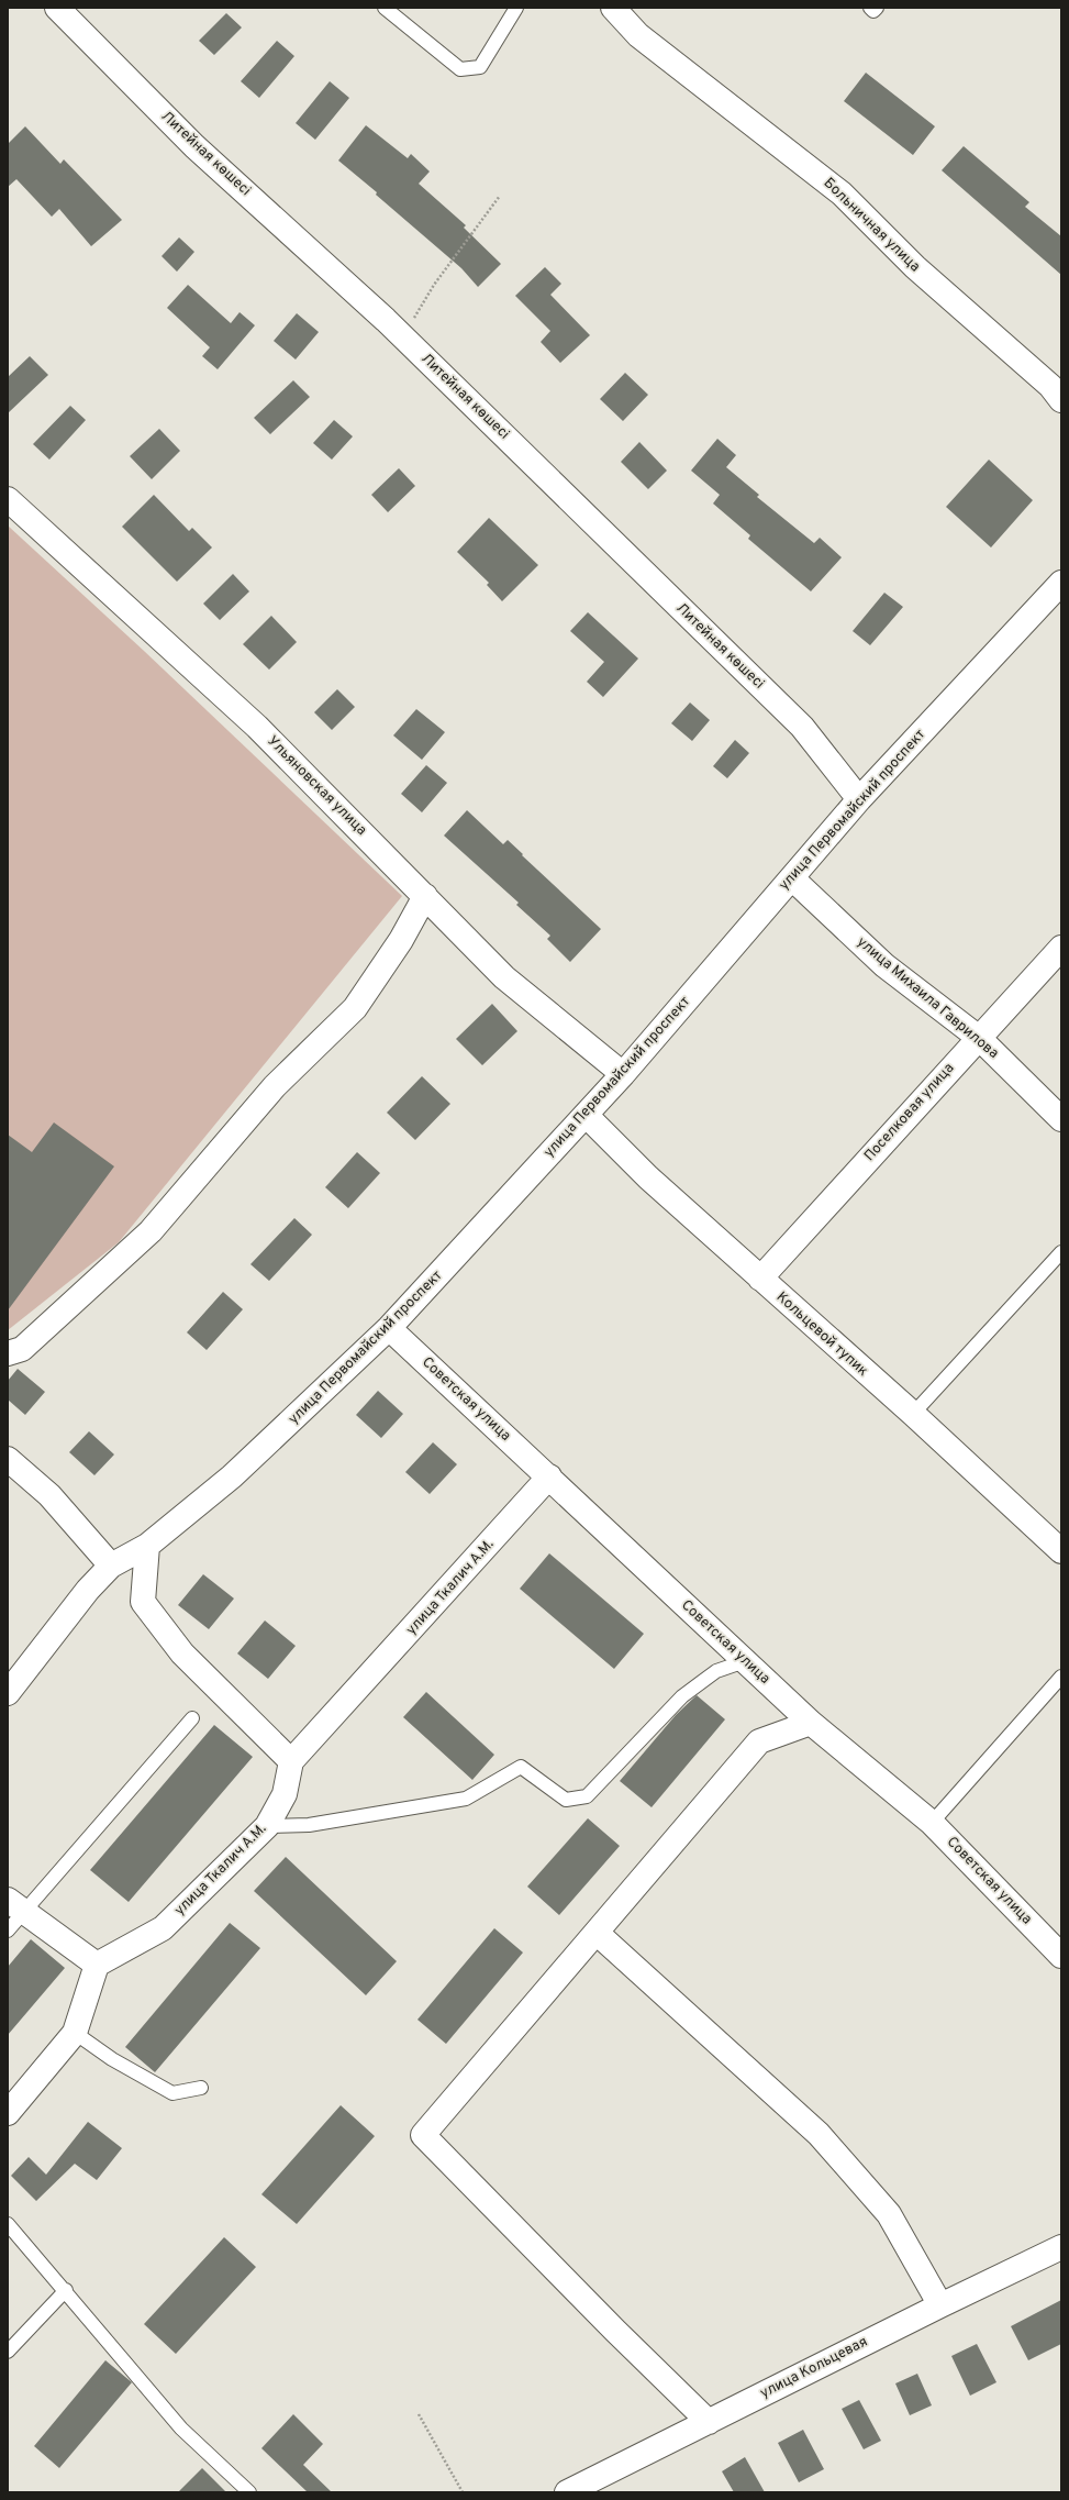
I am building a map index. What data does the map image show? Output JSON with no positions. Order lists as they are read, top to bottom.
{
  "streets": {
    "street": [
      "Литейная көшесі",
      "Больничная улица",
      "Ульяновская улица",
      "улица Первомайский проспект",
      "улица Михаила Гаврилова",
      "Поселковая улица",
      "Кольцевой тупик",
      "Советская улица",
      "улица Ткалич А.М.",
      "улица Кольцевая"
    ]
  },
  "crossings": [
    ["Литейная көшесі", "улица Первомайский проспект"],
    ["Ульяновская улица", "улица Первомайский проспект"],
    ["улица Первомайский проспект", "улица Михаила Гаврилова"],
    ["улица Первомайский проспект", "Кольцевой тупик"],
    ["улица Первомайский проспект", "Советская улица"],
    ["улица Михаила Гаврилова", "Поселковая улица"],
    ["Поселковая улица", "Кольцевой тупик"],
    ["Советская улица", "улица Ткалич А.М."]
  ]
}
